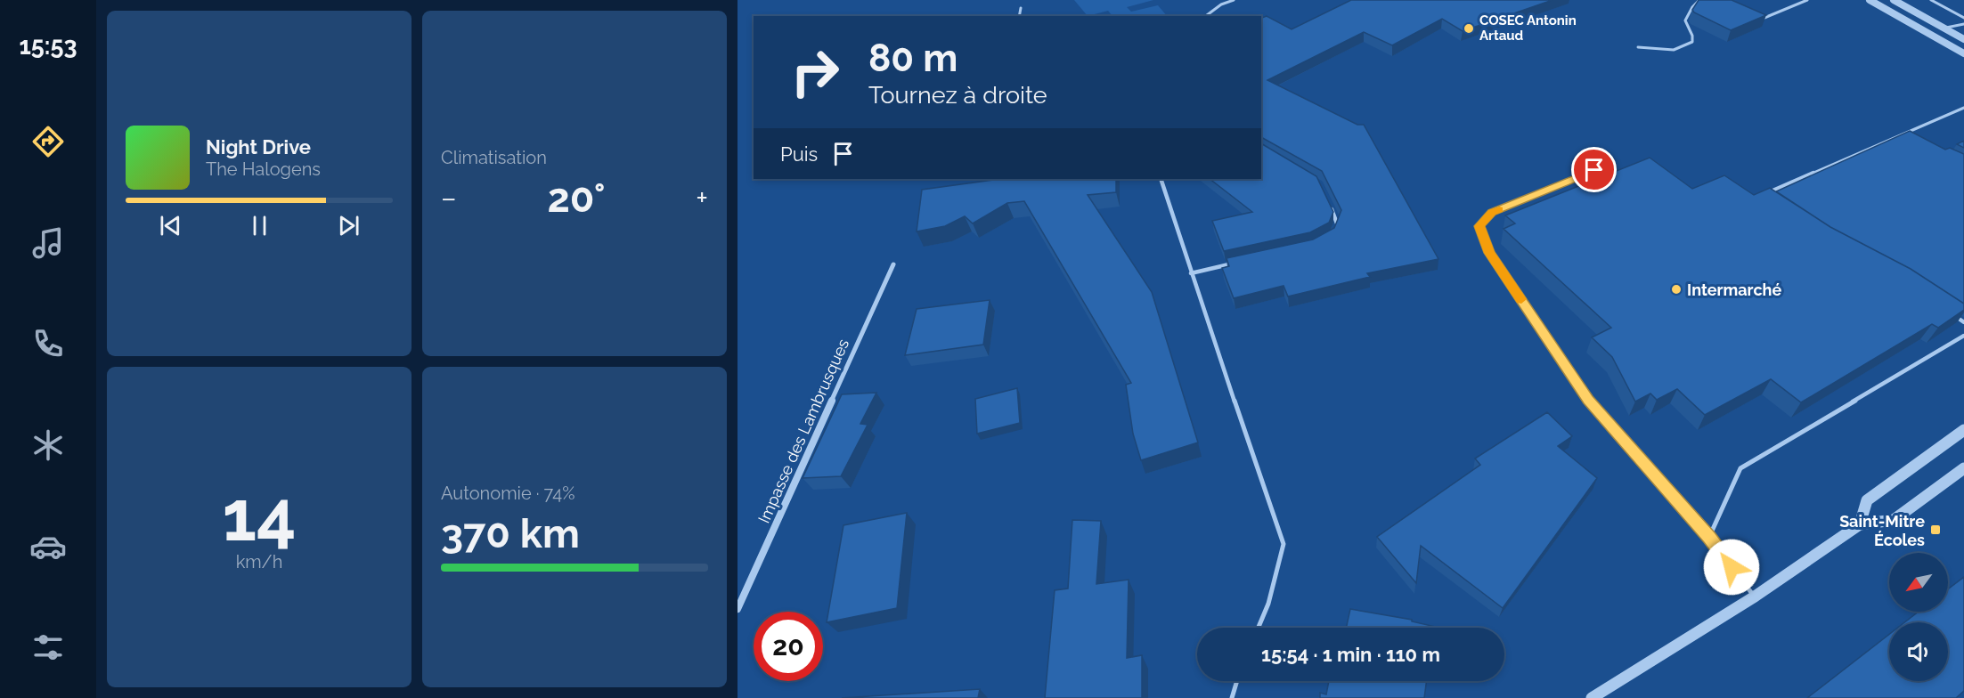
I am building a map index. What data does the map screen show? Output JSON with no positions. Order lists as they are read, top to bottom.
{
  "streets": {
    "street": ["Impasse des Lambrusques"]
  },
  "places": {
    "other": ["COSEC Antonin Artaud", "Intermarché"],
    "transit": ["Saint-Mitre Écoles"]
  },
  "north": "bottom left",
  "page": {
    "tabs": "15:53",
    "tile": [
      "Climatisation",
      ["14", "km/h"],
      ["Autonomie · 74%", "370 km"]
    ],
    "turn": ["80 m", "Tournez à droite"],
    "song": ["Night Drive", "The Halogens"],
    "then": "Puis",
    "heat": ["−", "20°", "+"],
    "limit": "20",
    "trip": "15:54 · 1 min · 110 m"
  }
}
